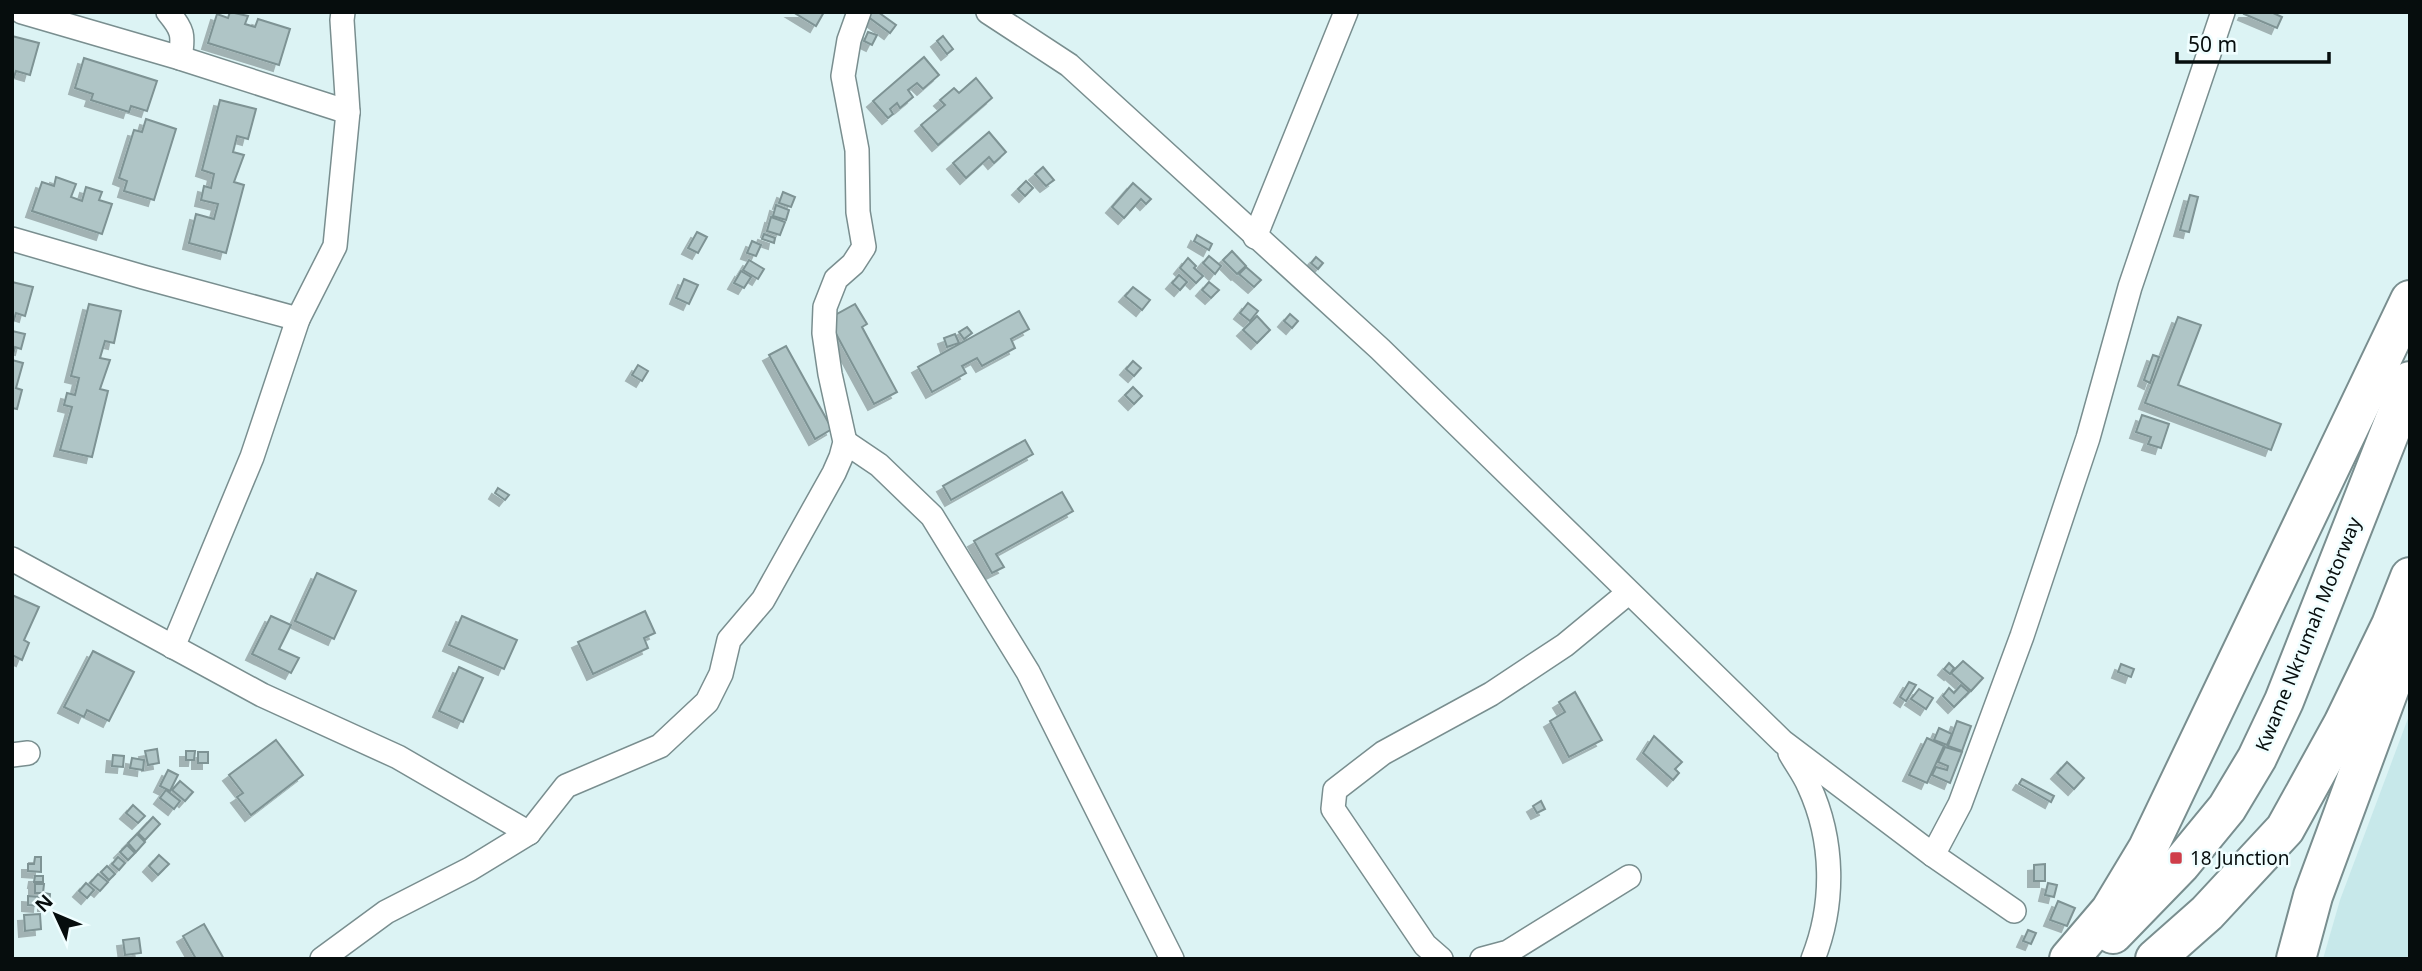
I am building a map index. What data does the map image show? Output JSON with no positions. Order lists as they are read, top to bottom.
{
  "streets": {
    "highway": ["Kwame Nkrumah Motorway"]
  },
  "places": {
    "transit": ["18 Junction"]
  },
  "scale_bar": "50 m",
  "north": "top left"
}
